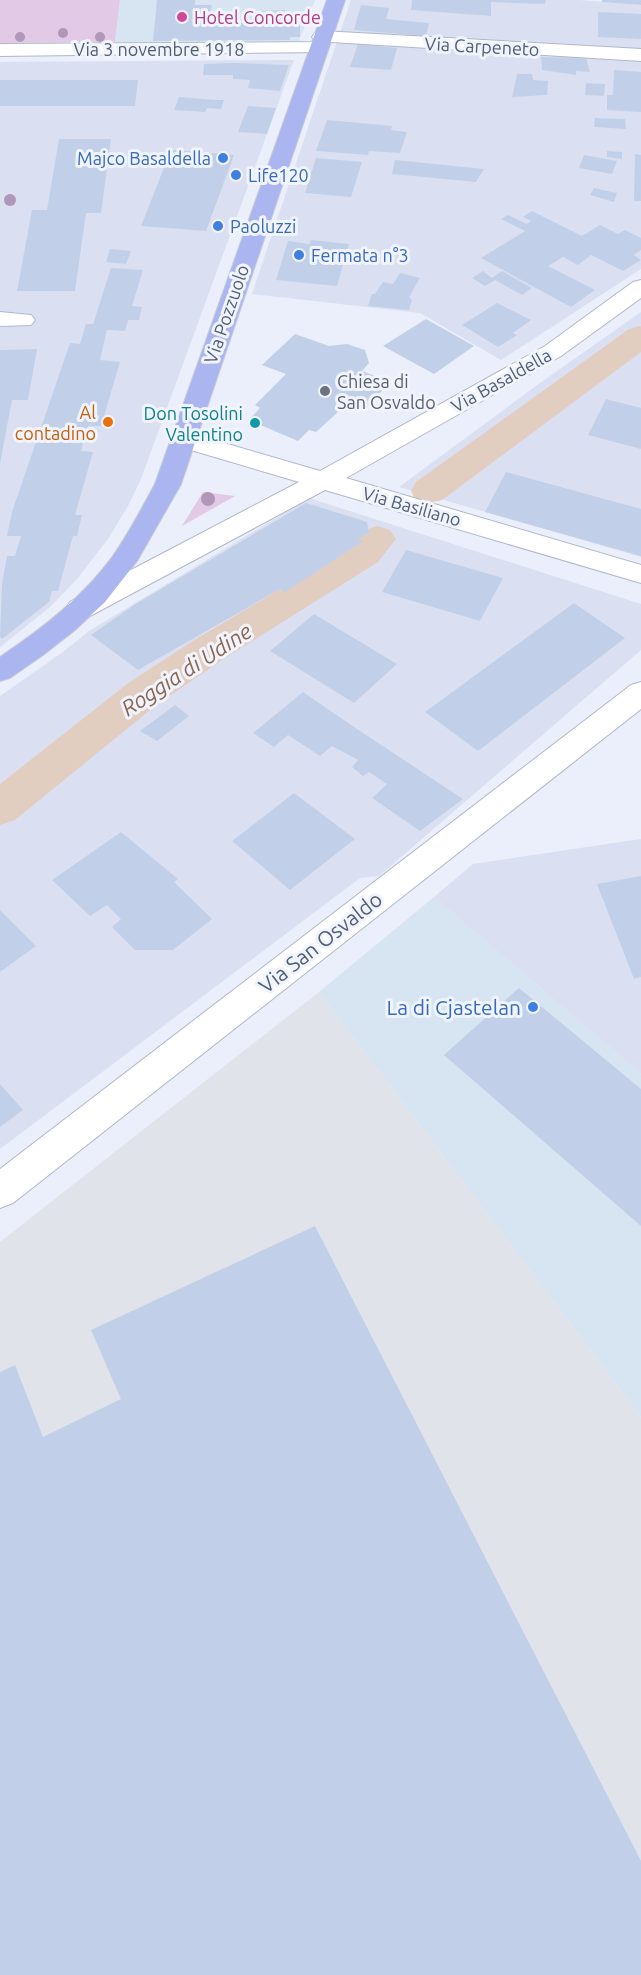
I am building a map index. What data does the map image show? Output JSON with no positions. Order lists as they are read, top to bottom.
{
  "streets": {
    "main road": ["Via Pozzuolo"],
    "street": [
      "Via Carpeneto",
      "Via 3 novembre 1918",
      "Via Basaldella",
      "Via Basiliano",
      "Via San Osvaldo"
    ]
  },
  "crossings": [
    ["Via Carpeneto", "Via 3 novembre 1918"],
    ["Via Carpeneto", "Via Pozzuolo"],
    ["Via 3 novembre 1918", "Via Pozzuolo"],
    ["Via Pozzuolo", "Via Basaldella"],
    ["Via Pozzuolo", "Via Basiliano"],
    ["Via Basaldella", "Via Basiliano"]
  ],
  "water": ["Roggia di Udine"],
  "places": [
    "Hotel Concorde",
    "Majco Basaldella",
    "Life120",
    "Paoluzzi",
    "Fermata n°3",
    "Chiesa di San Osvaldo",
    "Al contadino",
    "Don Tosolini Valentino",
    "La di Cjastelan"
  ]
}
